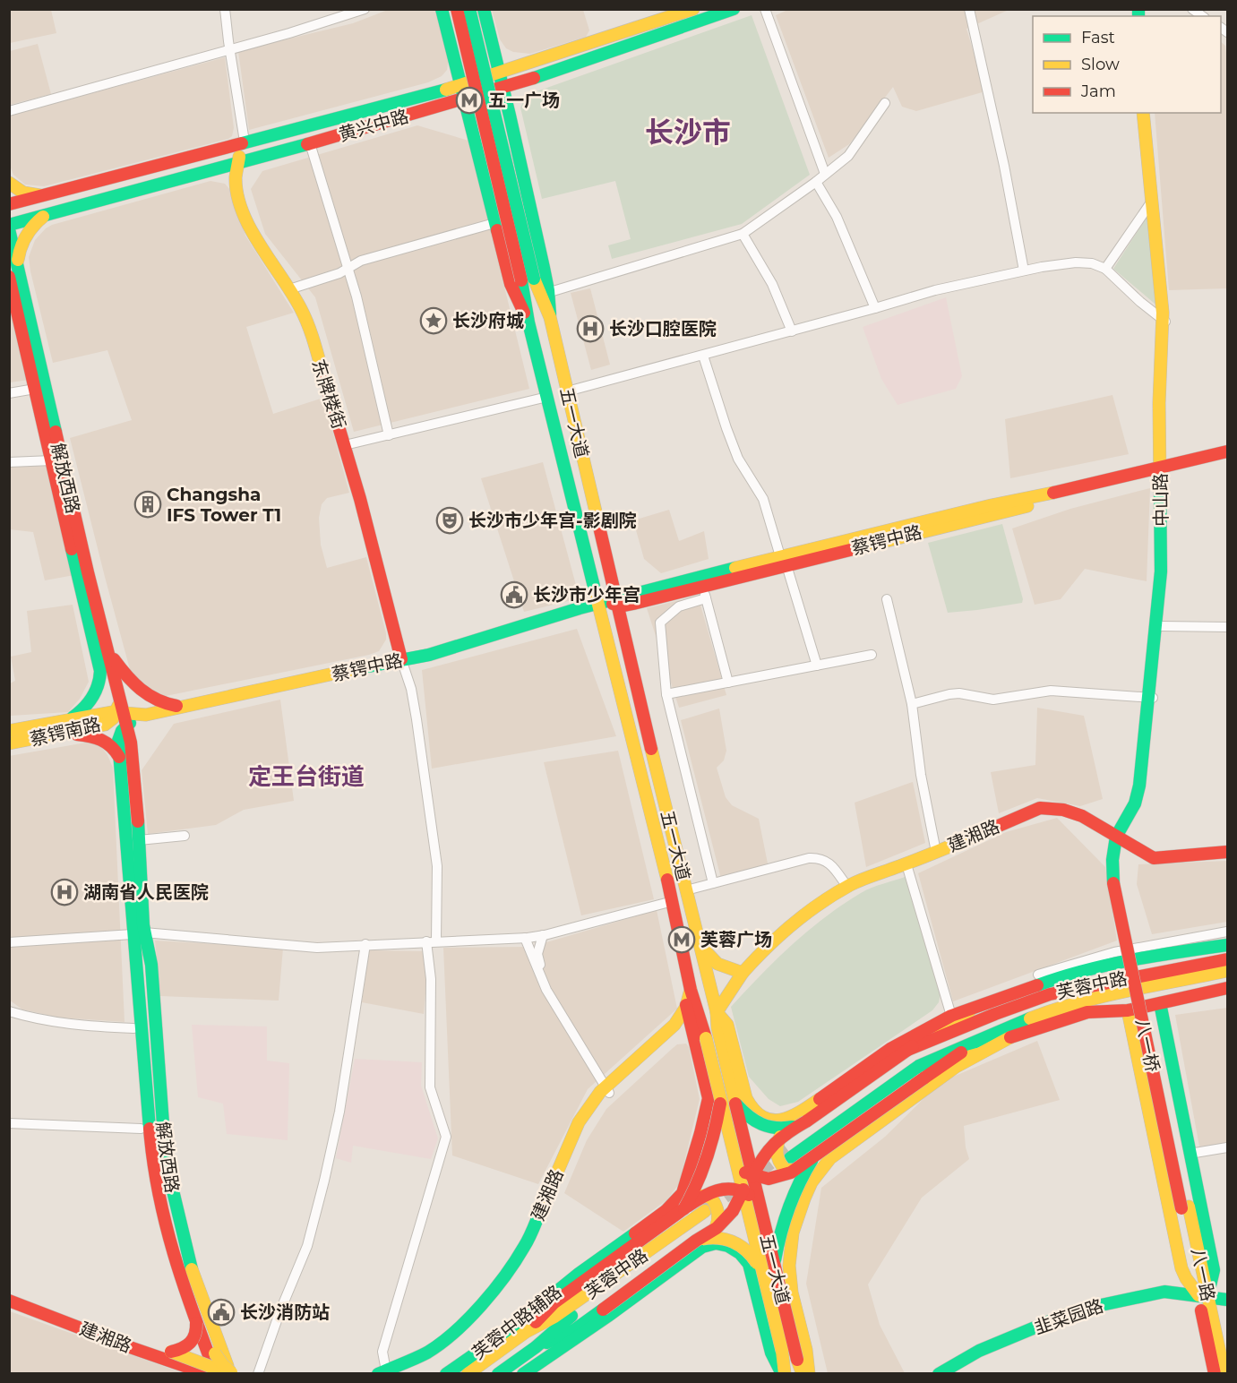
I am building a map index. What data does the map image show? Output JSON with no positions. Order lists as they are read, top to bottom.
{
  "streets": {
    "main road": [
      "黄兴中路",
      "东牌楼街",
      "五一大道",
      "解放西路",
      "中山路",
      "蔡锷中路",
      "蔡锷南路",
      "建湘路",
      "芙蓉中路",
      "八一桥",
      "八一路",
      "韭菜园路",
      "芙蓉中路辅路"
    ]
  },
  "crossings": [
    ["黄兴中路", "东牌楼街"],
    ["黄兴中路", "五一大道"],
    ["东牌楼街", "蔡锷中路"],
    ["五一大道", "蔡锷中路"],
    ["五一大道", "建湘路"],
    ["五一大道", "芙蓉中路辅路"],
    ["解放西路", "蔡锷中路"],
    ["解放西路", "蔡锷南路"],
    ["解放西路", "建湘路"],
    ["中山路", "蔡锷中路"],
    ["中山路", "建湘路"],
    ["中山路", "八一桥"],
    ["蔡锷中路", "蔡锷南路"],
    ["建湘路", "芙蓉中路辅路"],
    ["芙蓉中路", "芙蓉中路辅路"],
    ["八一桥", "八一路"],
    ["八一路", "韭菜园路"]
  ],
  "districts": ["长沙市", "定王台街道"],
  "places": {
    "metro station": ["五一广场", "芙蓉广场"],
    "place": ["长沙府城"],
    "hospital": ["长沙口腔医院", "湖南省人民医院"],
    "building": ["Changsha IFS Tower T1"],
    "theatre": ["长沙市少年宫-影剧院"],
    "public building": ["长沙市少年宫", "长沙消防站"]
  },
  "legend": ["Fast", "Slow", "Jam"]
}
